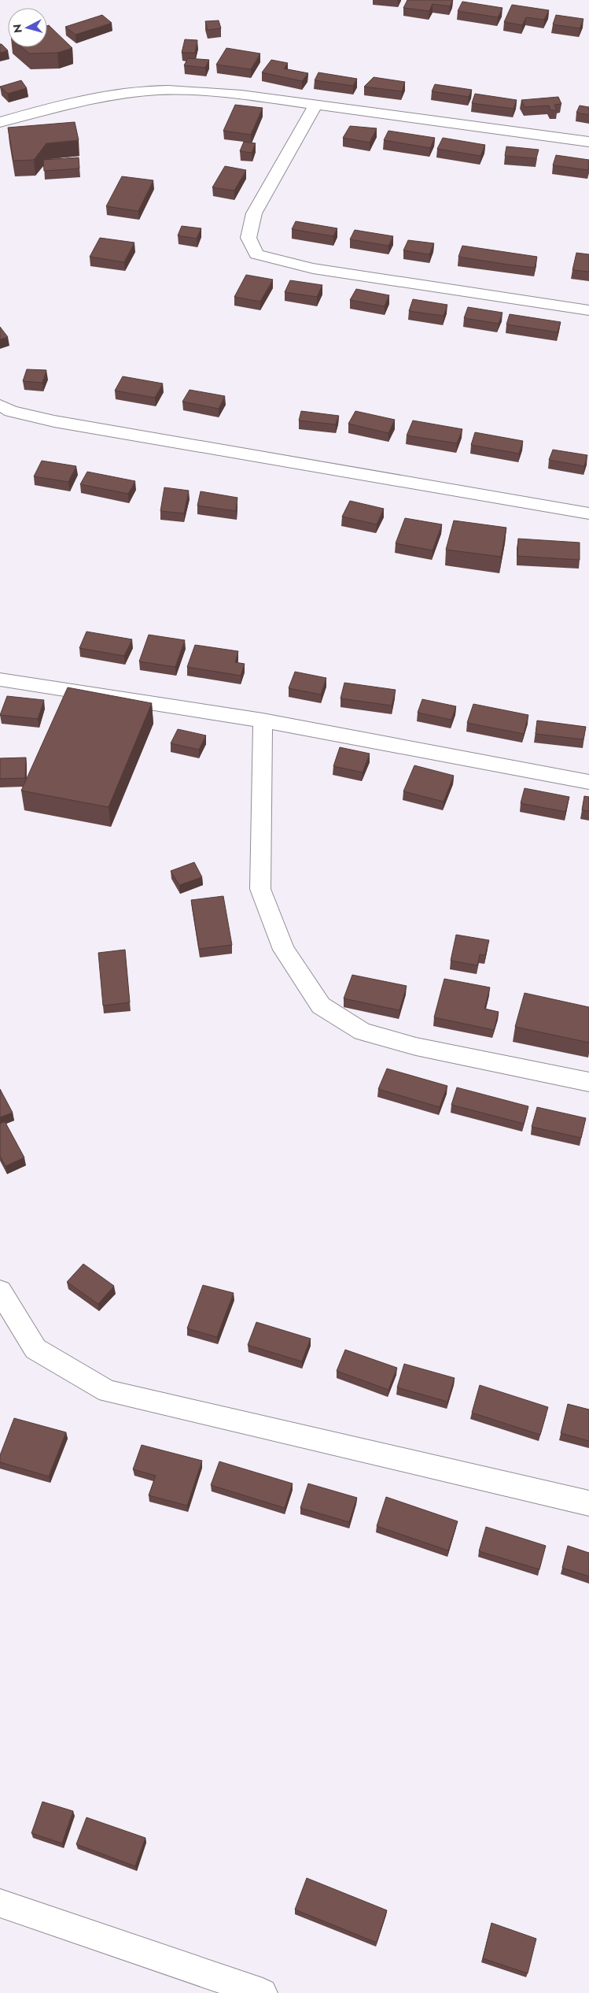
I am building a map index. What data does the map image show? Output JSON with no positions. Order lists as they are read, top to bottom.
{
  "north": "left"
}
